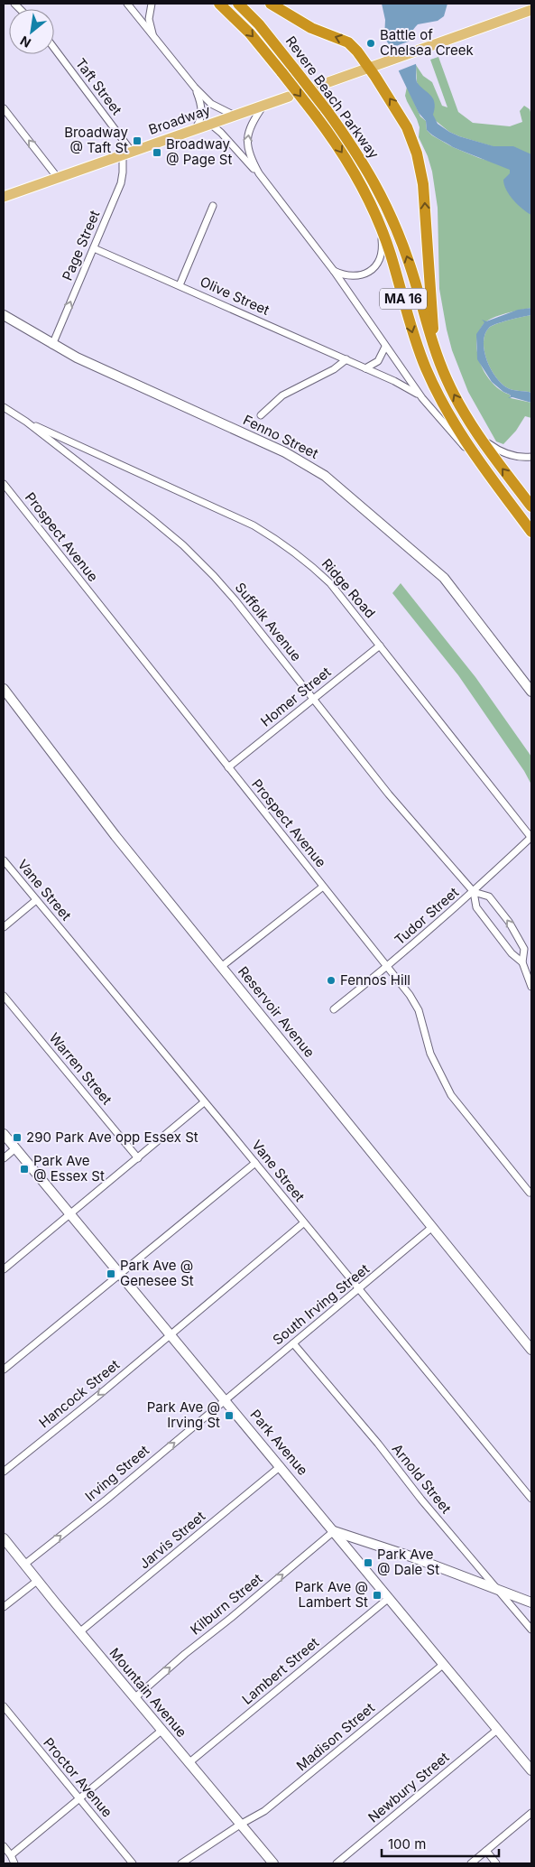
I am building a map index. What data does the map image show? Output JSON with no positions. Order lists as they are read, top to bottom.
{
  "streets": {
    "highway": ["Revere Beach Parkway", "MA 16"],
    "main road": ["Broadway"],
    "street": [
      "Taft Street",
      "Page Street",
      "Olive Street",
      "Fenno Street",
      "Prospect Avenue",
      "Ridge Road",
      "Suffolk Avenue",
      "Homer Street",
      "Vane Street",
      "Tudor Street",
      "Reservoir Avenue",
      "Warren Street",
      "South Irving Street",
      "Hancock Street",
      "Park Avenue",
      "Irving Street",
      "Arnold Street",
      "Jarvis Street",
      "Kilburn Street",
      "Lambert Street",
      "Mountain Avenue",
      "Madison Street",
      "Proctor Avenue",
      "Newbury Street"
    ]
  },
  "crossings": [
    ["Taft Street", "Broadway"],
    ["Taft Street", "Page Street"],
    ["Revere Beach Parkway", "Broadway"],
    ["Revere Beach Parkway", "Olive Street"],
    ["Broadway", "Page Street"],
    ["Page Street", "Olive Street"],
    ["Page Street", "Fenno Street"],
    ["Prospect Avenue", "Homer Street"],
    ["Prospect Avenue", "Tudor Street"],
    ["Ridge Road", "Suffolk Avenue"],
    ["Ridge Road", "Homer Street"],
    ["Ridge Road", "Tudor Street"],
    ["Suffolk Avenue", "Homer Street"],
    ["Suffolk Avenue", "Tudor Street"],
    ["Vane Street", "South Irving Street"],
    ["Vane Street", "Hancock Street"],
    ["Reservoir Avenue", "South Irving Street"],
    ["South Irving Street", "Park Avenue"],
    ["South Irving Street", "Irving Street"],
    ["South Irving Street", "Arnold Street"],
    ["Hancock Street", "Park Avenue"],
    ["Park Avenue", "Irving Street"],
    ["Park Avenue", "Jarvis Street"],
    ["Park Avenue", "Kilburn Street"],
    ["Park Avenue", "Lambert Street"],
    ["Park Avenue", "Madison Street"],
    ["Park Avenue", "Newbury Street"],
    ["Irving Street", "Mountain Avenue"],
    ["Jarvis Street", "Mountain Avenue"],
    ["Kilburn Street", "Mountain Avenue"],
    ["Lambert Street", "Mountain Avenue"],
    ["Mountain Avenue", "Madison Street"]
  ],
  "one_way": [
    "Page Street",
    "Hancock Street",
    "Irving Street",
    "Kilburn Street"
  ],
  "places": {
    "other": ["Battle of Chelsea Creek", "Fennos Hill"],
    "transit": [
      "Broadway @ Taft St",
      "Broadway @ Page St",
      "290 Park Ave opp Essex St",
      "Park Ave @ Essex St",
      "Park Ave @ Genesee St",
      "Park Ave @ Irving St",
      "Park Ave @ Dale St",
      "Park Ave @ Lambert St"
    ]
  },
  "scale_bar": "100 m",
  "north": "bottom left"
}
